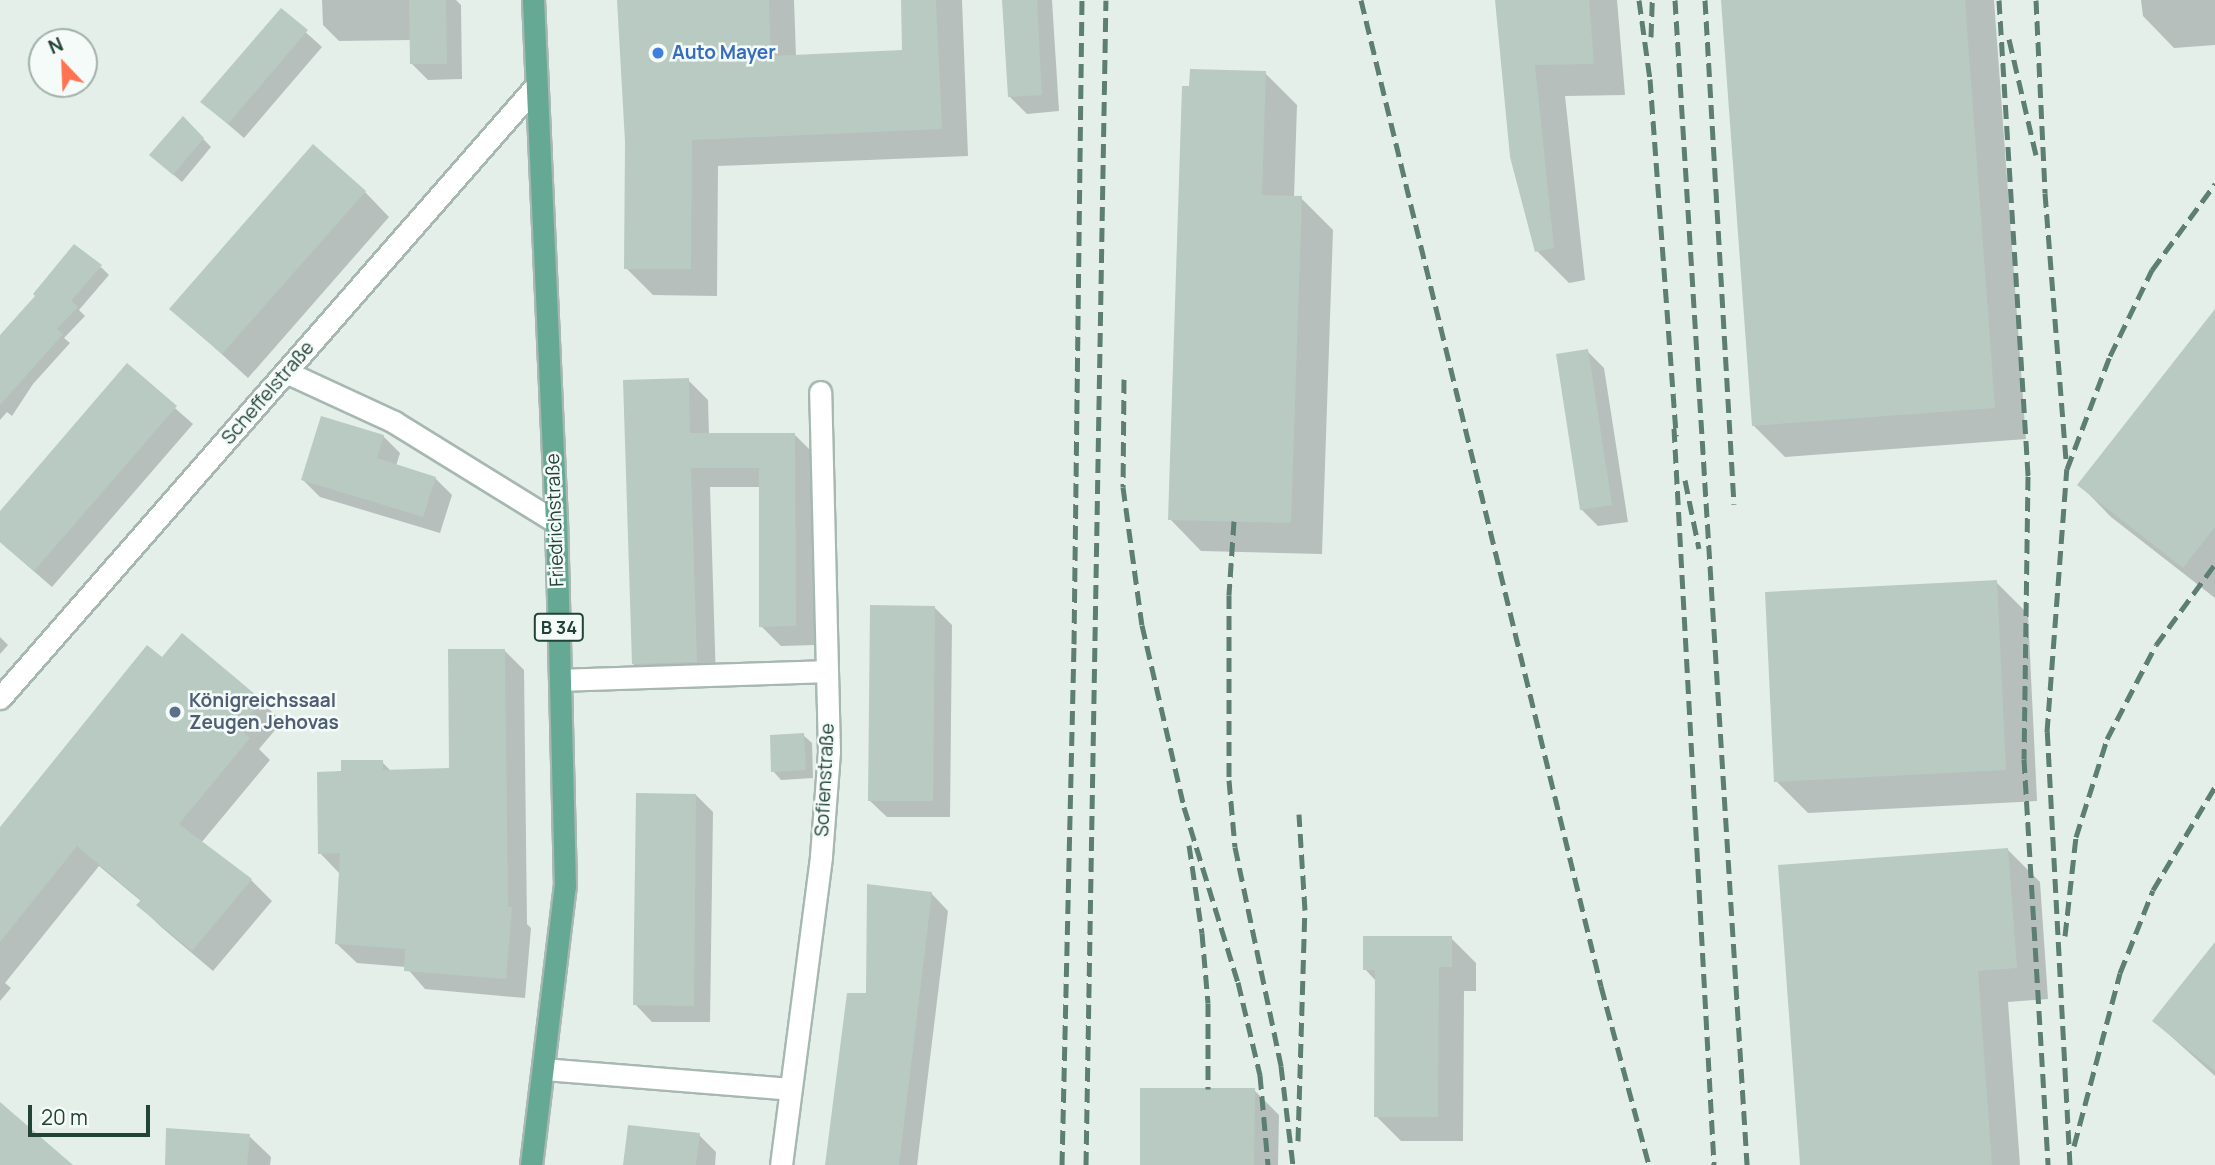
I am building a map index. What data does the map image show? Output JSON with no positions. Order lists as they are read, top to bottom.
{
  "streets": {
    "main road": ["Friedrichstraße", "B 34"],
    "street": ["Scheffelstraße", "Sofienstraße"]
  },
  "crossings": [
    ["Scheffelstraße", "Friedrichstraße"]
  ],
  "places": ["Auto Mayer", "Königreichssaal Zeugen Jehovas"],
  "scale_bar": "20 m",
  "north": "top left"
}
